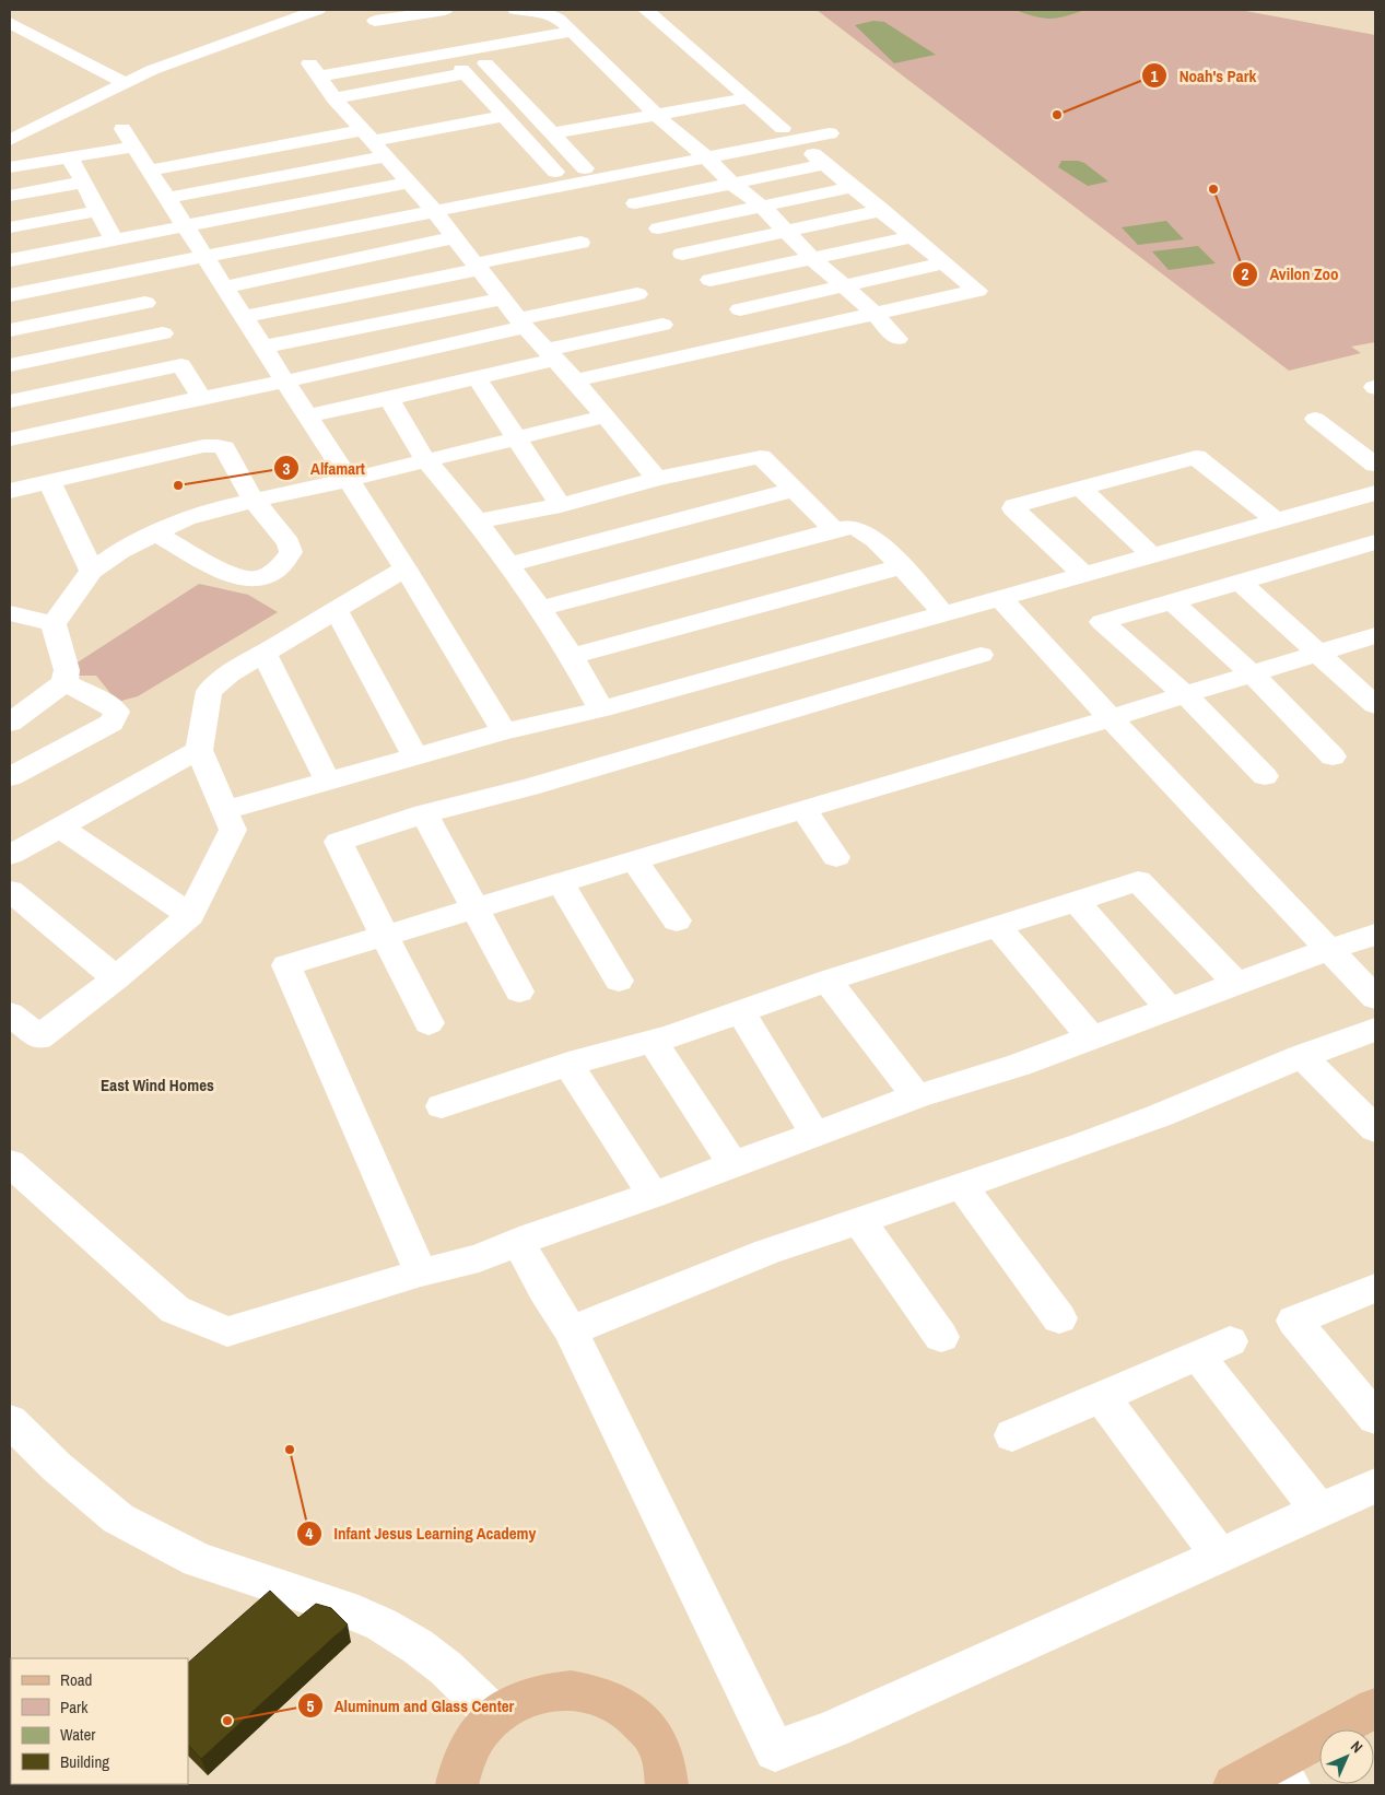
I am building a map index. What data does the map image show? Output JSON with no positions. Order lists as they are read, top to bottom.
{
  "districts": ["East Wind Homes"],
  "places": [
    "Noah's Park",
    "Avilon Zoo",
    "Alfamart",
    "Infant Jesus Learning Academy",
    "Aluminum and Glass Center"
  ],
  "legend": [
    "Road",
    "Park",
    "Water",
    "Building"
  ],
  "north": "top right"
}
